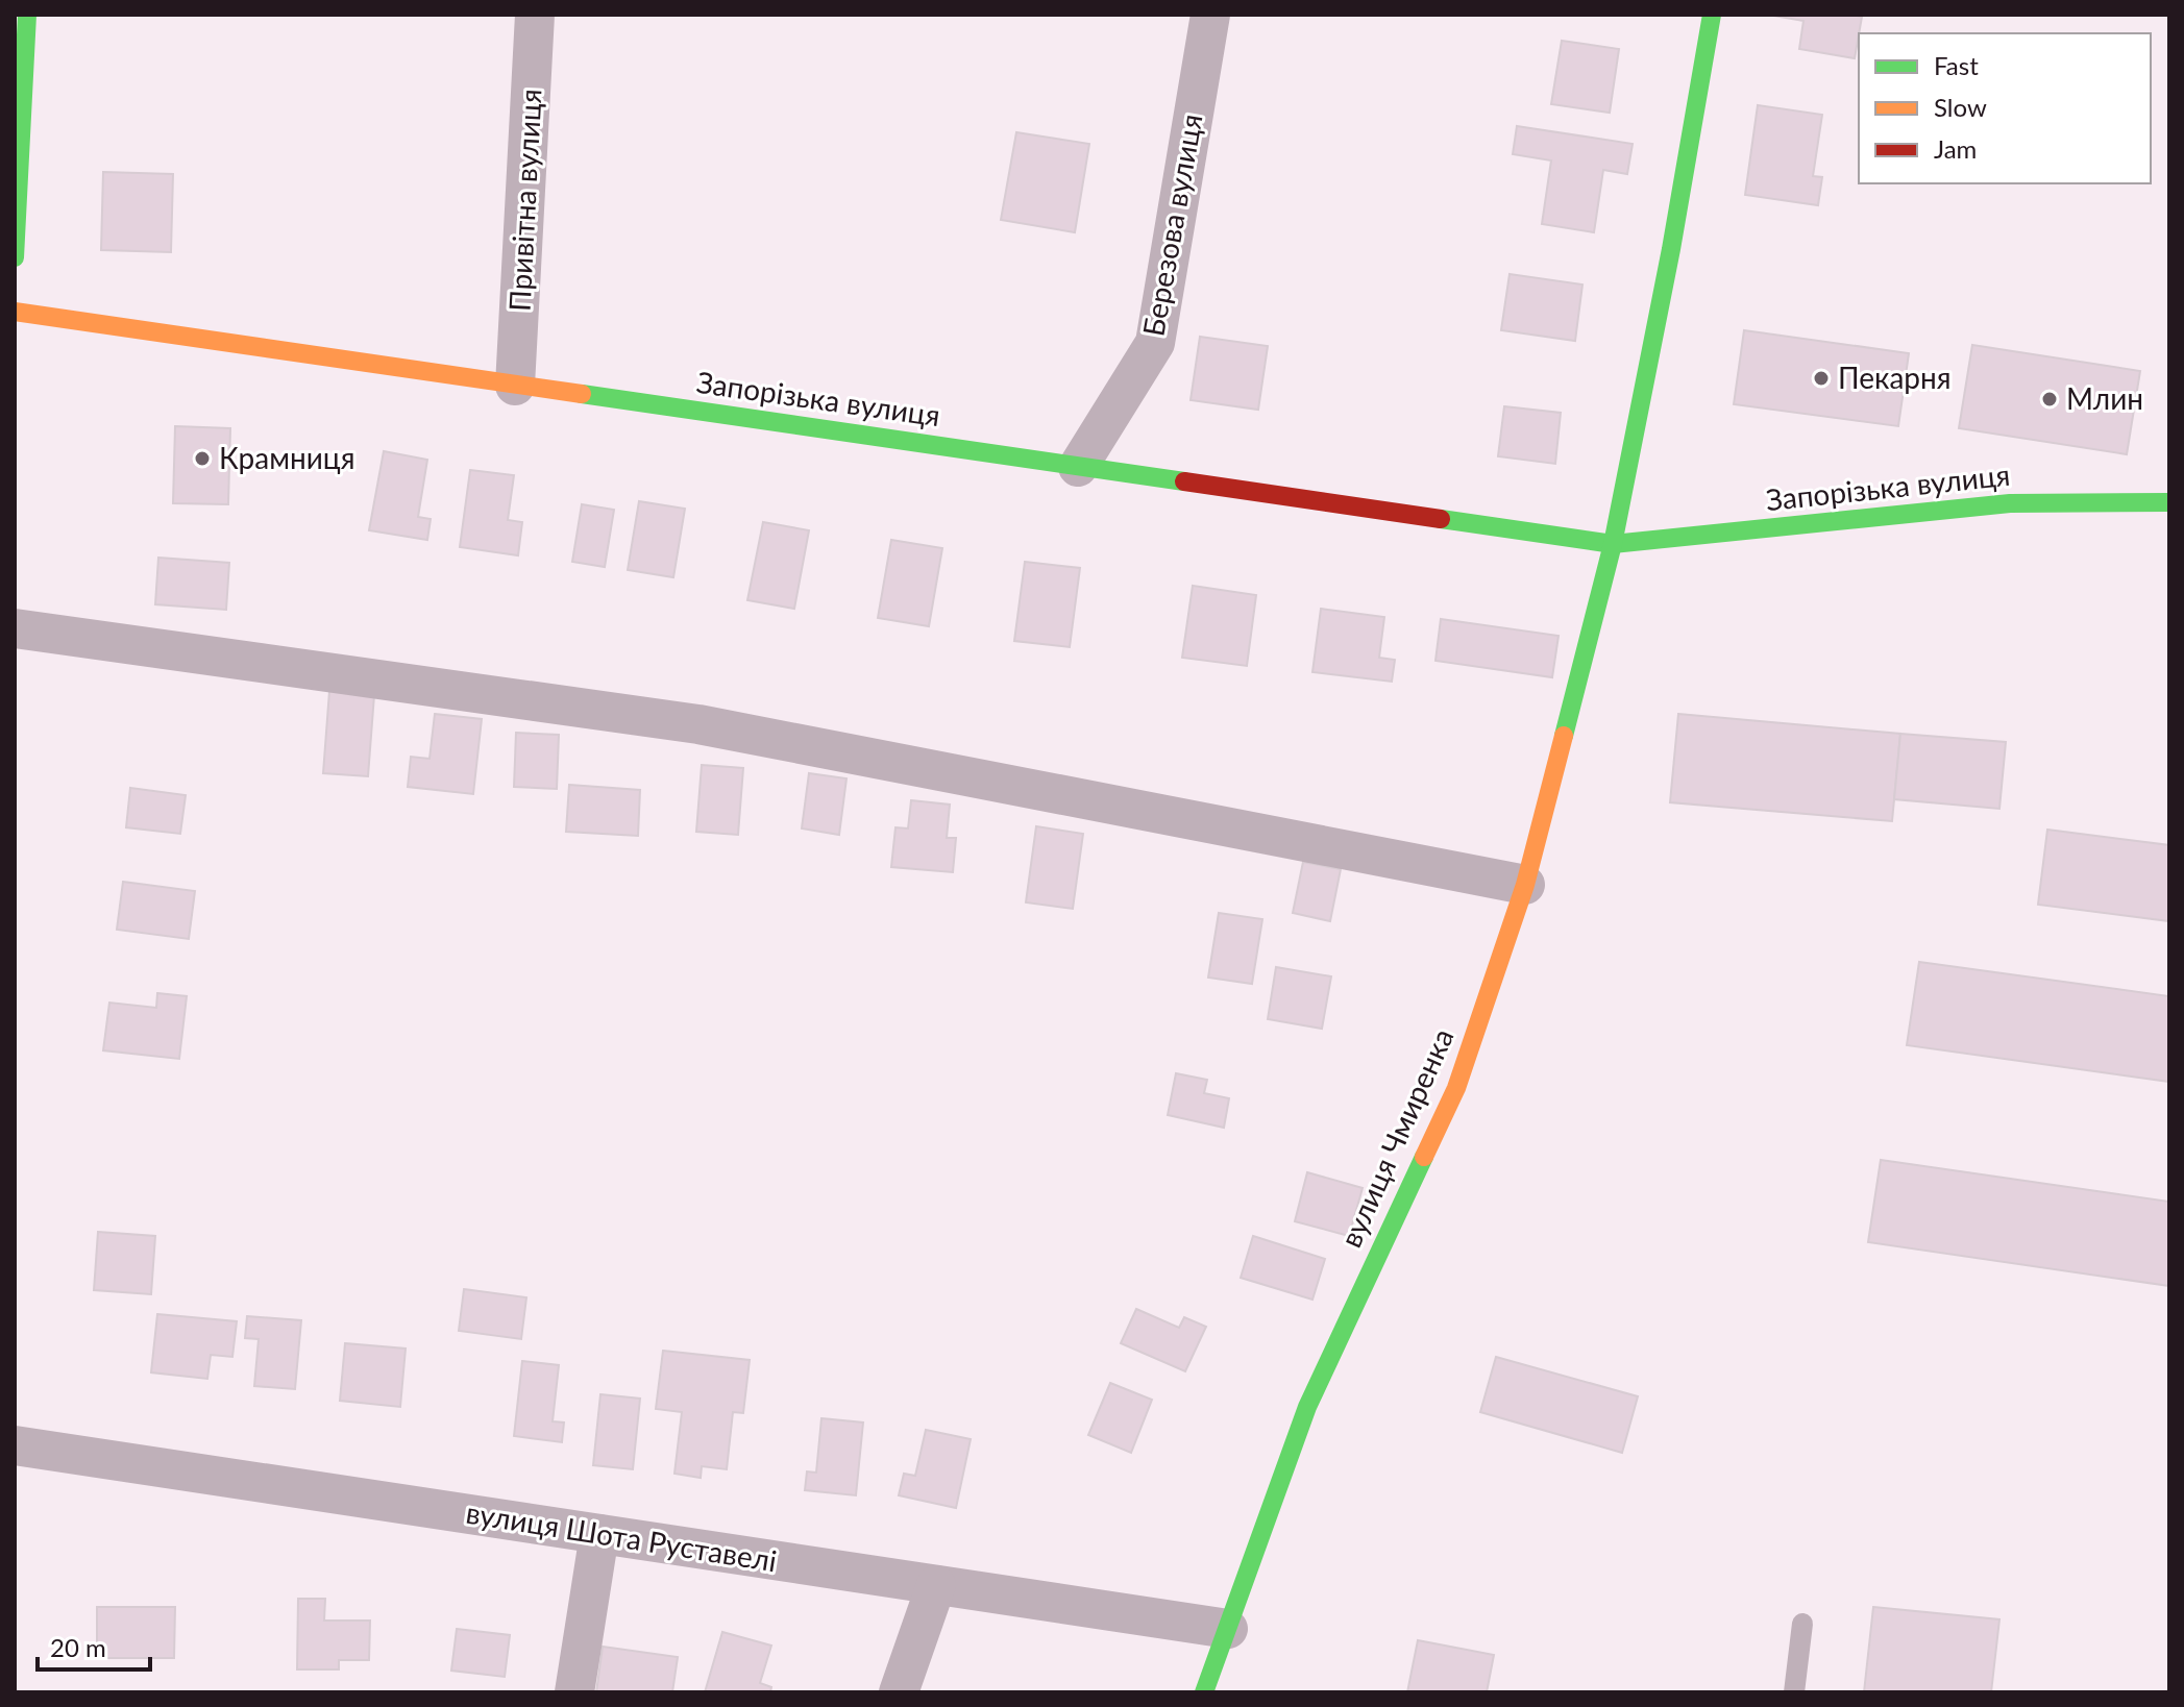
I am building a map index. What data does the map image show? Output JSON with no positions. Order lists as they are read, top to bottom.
{
  "streets": {
    "street": [
      "Привітна вулиця",
      "Березова вулиця",
      "Запорізька вулиця",
      "вулиця Чмиренка",
      "вулиця Шота Руставелі"
    ]
  },
  "crossings": [
    ["Привітна вулиця", "Запорізька вулиця"],
    ["Березова вулиця", "Запорізька вулиця"],
    ["Запорізька вулиця", "вулиця Чмиренка"],
    ["вулиця Чмиренка", "вулиця Шота Руставелі"]
  ],
  "places": ["Пекарня", "Млин", "Крамниця"],
  "legend": ["Fast", "Slow", "Jam"],
  "scale_bar": "20 m"
}
